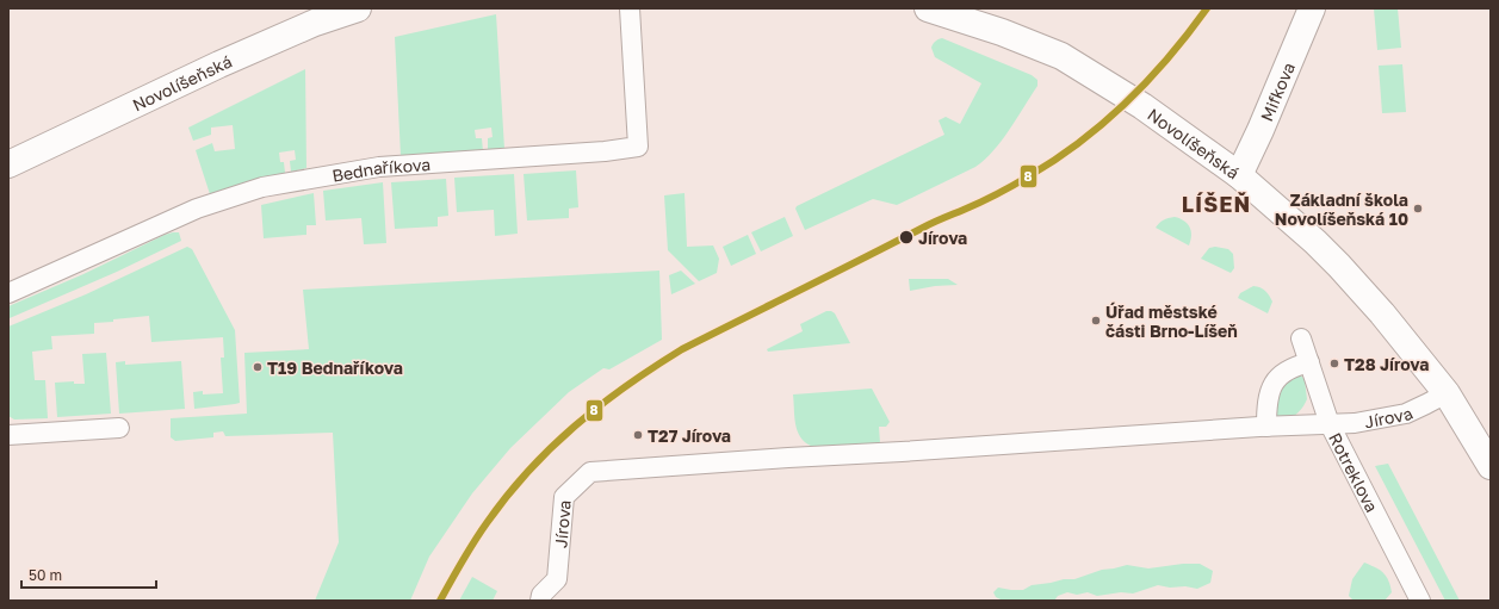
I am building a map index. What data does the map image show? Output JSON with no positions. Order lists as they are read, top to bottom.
{
  "streets": {
    "street": [
      "Novolíšeňská",
      "Mifkova",
      "Bednaříkova",
      "Jírova",
      "Rotreklova"
    ]
  },
  "crossings": [
    ["Novolíšeňská", "Mifkova"],
    ["Novolíšeňská", "Jírova"],
    ["Jírova", "Rotreklova"]
  ],
  "districts": ["LÍŠEŇ"],
  "places": [
    "Základní škola Novolíšeňská 10",
    "Jírova",
    "Úřad městské části Brno-Líšeň",
    "T28 Jírova",
    "T19 Bednaříkova",
    "T27 Jírova"
  ],
  "lines": ["transit line 8"],
  "scale_bar": "50 m"
}
